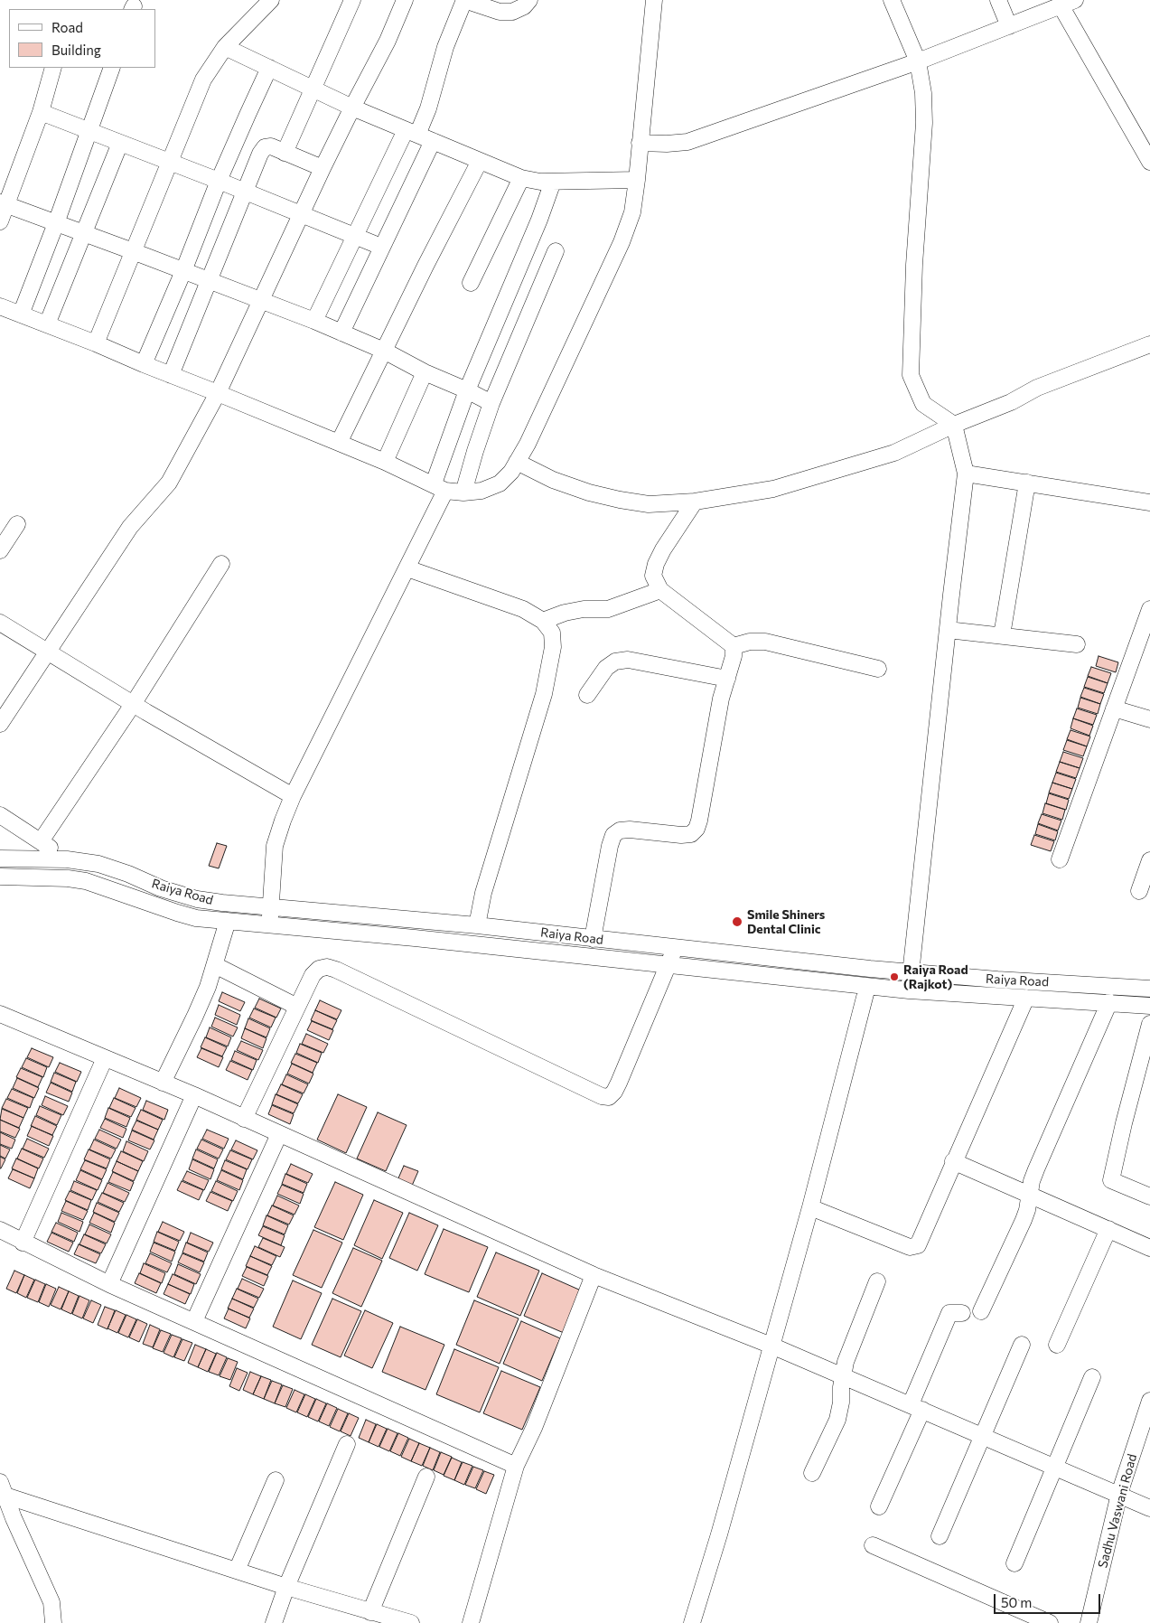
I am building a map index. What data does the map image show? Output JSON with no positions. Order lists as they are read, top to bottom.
{
  "streets": {
    "street": ["Raiya Road", "Sadhu Vaswani Road"]
  },
  "places": ["Smile Shiners Dental Clinic", "Raiya Road (Rajkot)"],
  "legend": ["Road", "Building"],
  "scale_bar": "50 m"
}
